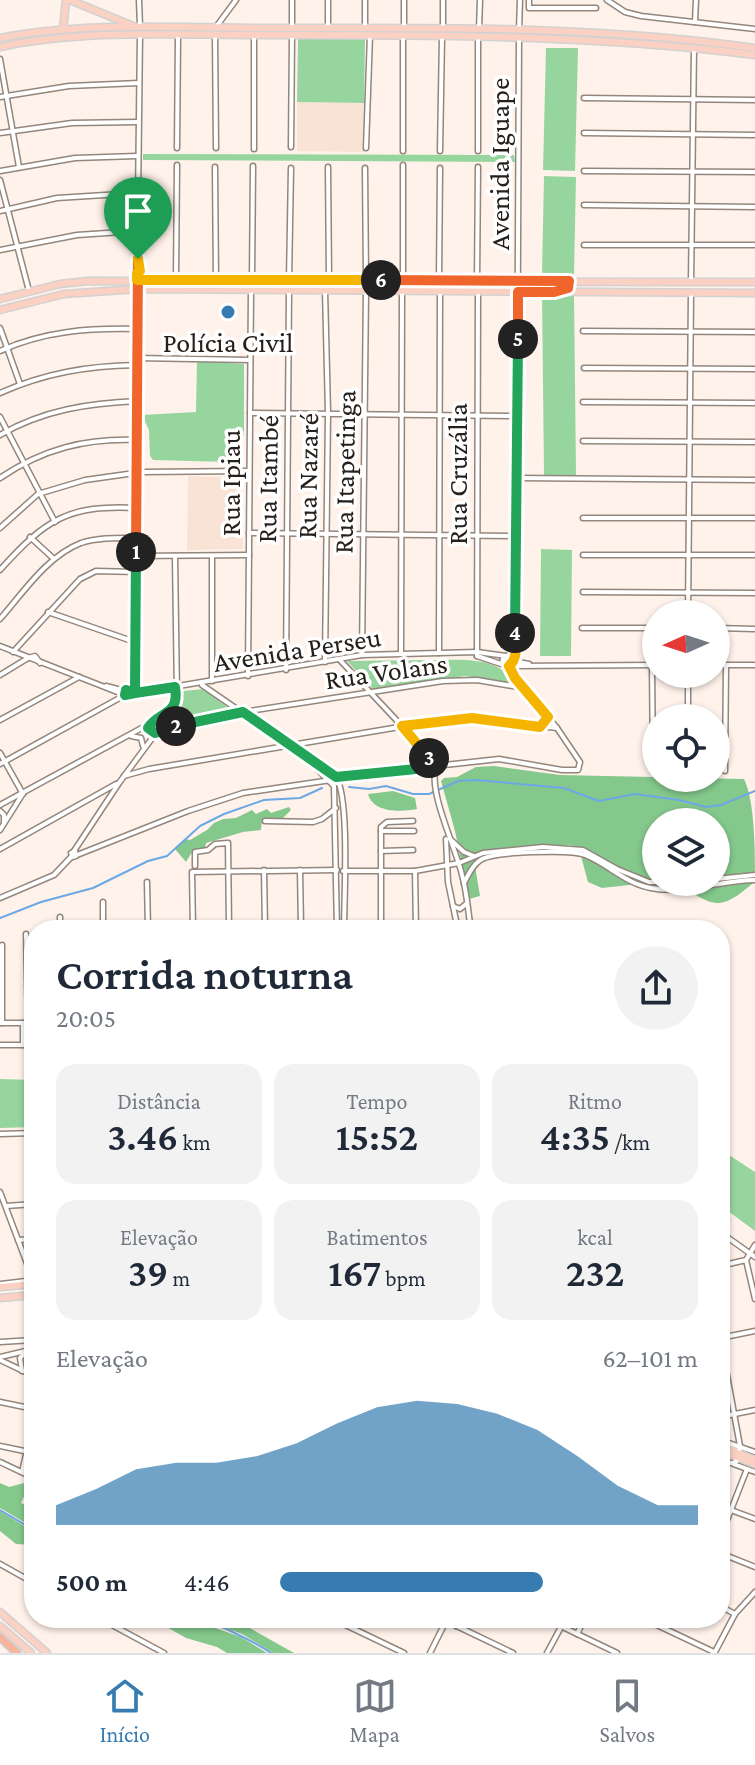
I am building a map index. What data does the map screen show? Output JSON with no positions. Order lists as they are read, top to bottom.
{
  "streets": {
    "street": [
      "Avenida Iguape",
      "Rua Itapetinga",
      "Rua Cruzália",
      "Rua Nazaré",
      "Rua Itambé",
      "Rua Ipiau",
      "Avenida Perseu",
      "Rua Volans"
    ]
  },
  "crossings": [
    ["Avenida Iguape", "Avenida Perseu"],
    ["Rua Itapetinga", "Avenida Perseu"],
    ["Rua Cruzália", "Avenida Perseu"],
    ["Rua Nazaré", "Avenida Perseu"],
    ["Rua Itambé", "Avenida Perseu"],
    ["Rua Ipiau", "Avenida Perseu"]
  ],
  "places": ["Polícia Civil"],
  "north": "left",
  "page": {
    "pins": [
      "6",
      "5",
      "1",
      "4",
      "2",
      "3"
    ],
    "heading": ["Corrida noturna", "20:05"],
    "stats": [
      ["Distância", "3.46 km"],
      ["Tempo", "15:52"],
      ["Ritmo", "4:35 /km"],
      ["Elevação", "39 m"],
      ["Batimentos", "167 bpm"],
      ["kcal", "232"]
    ],
    "chart": ["Elevação", "62–101 m"],
    "list": [
      {
        "name": "500 m",
        "note": "4:46"
      }
    ],
    "tabs": ["Início", "Mapa", "Salvos"]
  }
}
